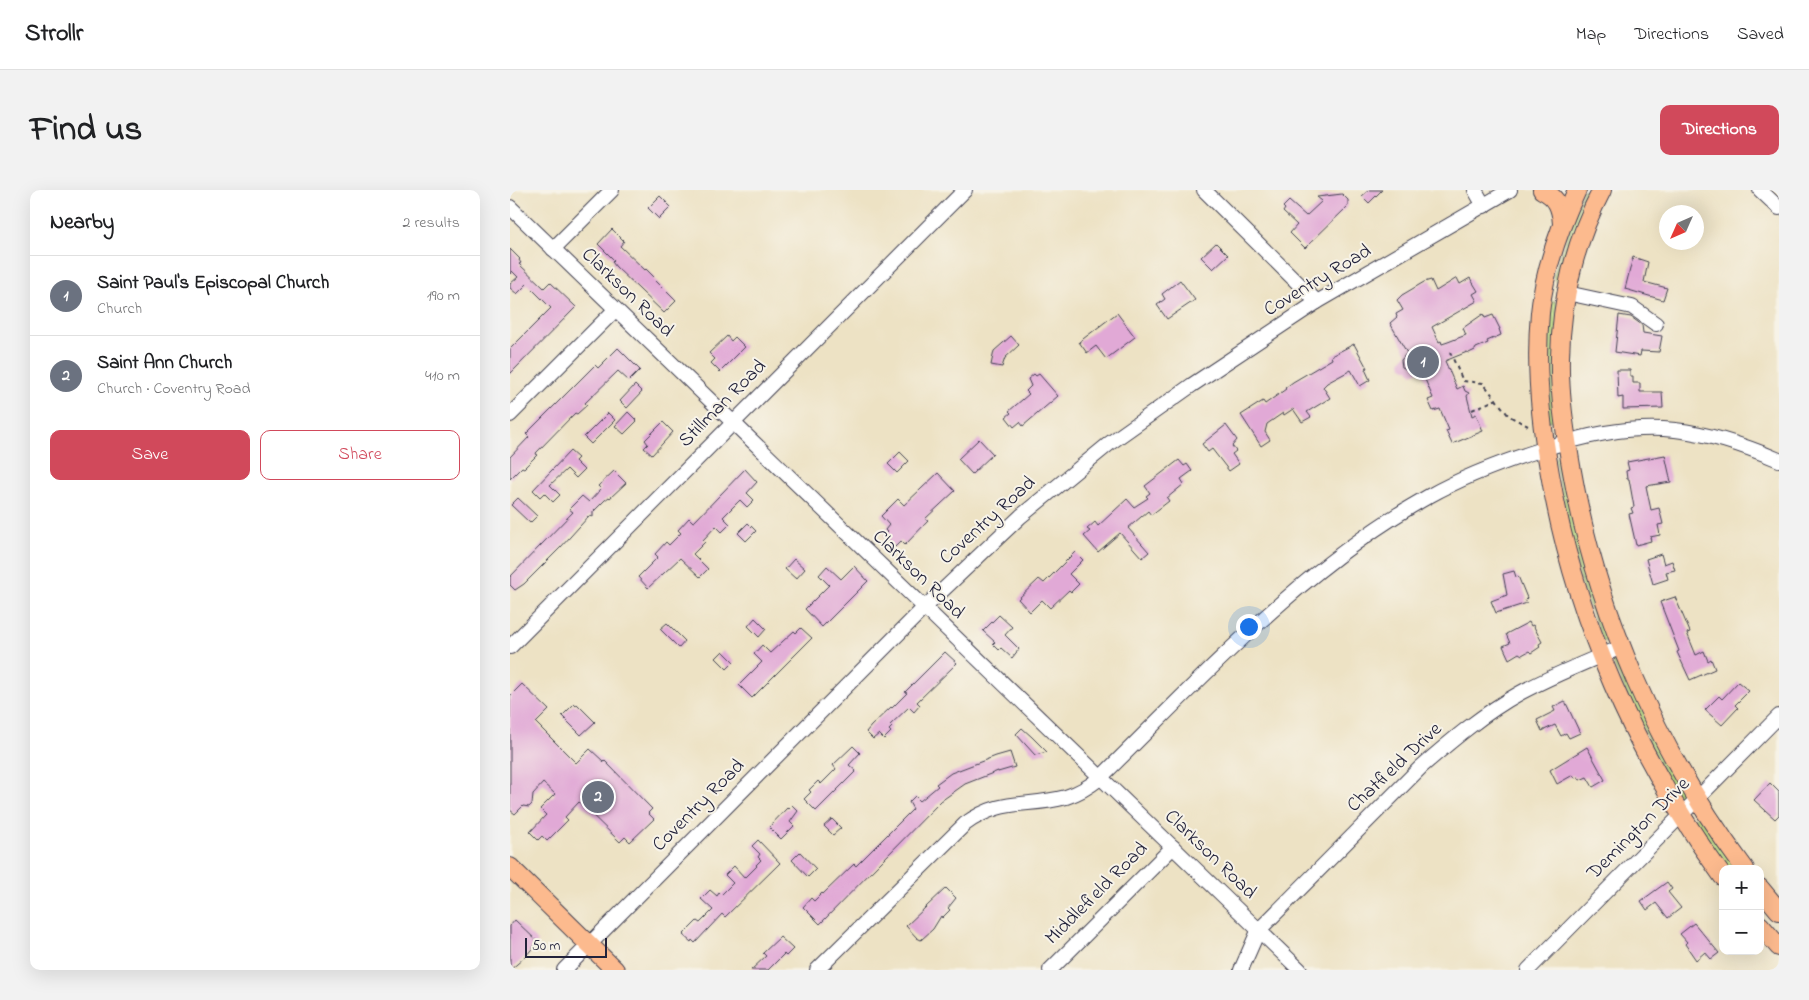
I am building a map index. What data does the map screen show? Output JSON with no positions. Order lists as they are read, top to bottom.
{
  "streets": {
    "street": [
      "Coventry Road",
      "Clarkson Road",
      "Stillman Road",
      "Chatfield Drive",
      "Demington Drive",
      "Middlefield Road"
    ]
  },
  "crossings": [
    ["Coventry Road", "Clarkson Road"],
    ["Clarkson Road", "Stillman Road"],
    ["Clarkson Road", "Chatfield Drive"],
    ["Clarkson Road", "Middlefield Road"]
  ],
  "scale_bar": "50 m",
  "north": "bottom left",
  "page": {
    "header": "Strollr",
    "nav": ["Map", "Directions", "Saved"],
    "title": "Find us",
    "buttons": [
      "Directions",
      ["Save", "Share"]
    ],
    "heading": ["Nearby", "2 results"],
    "list": [
      {
        "mark": "1",
        "name": "Saint Paul's Episcopal Church",
        "note": "Church",
        "value": "190 m"
      },
      {
        "mark": "2",
        "name": "Saint Ann Church",
        "note": "Church · Coventry Road",
        "value": "410 m"
      }
    ],
    "pins": ["1", "2"],
    "map_buttons": ["+", "−"],
    "scale": "50 m"
  }
}
